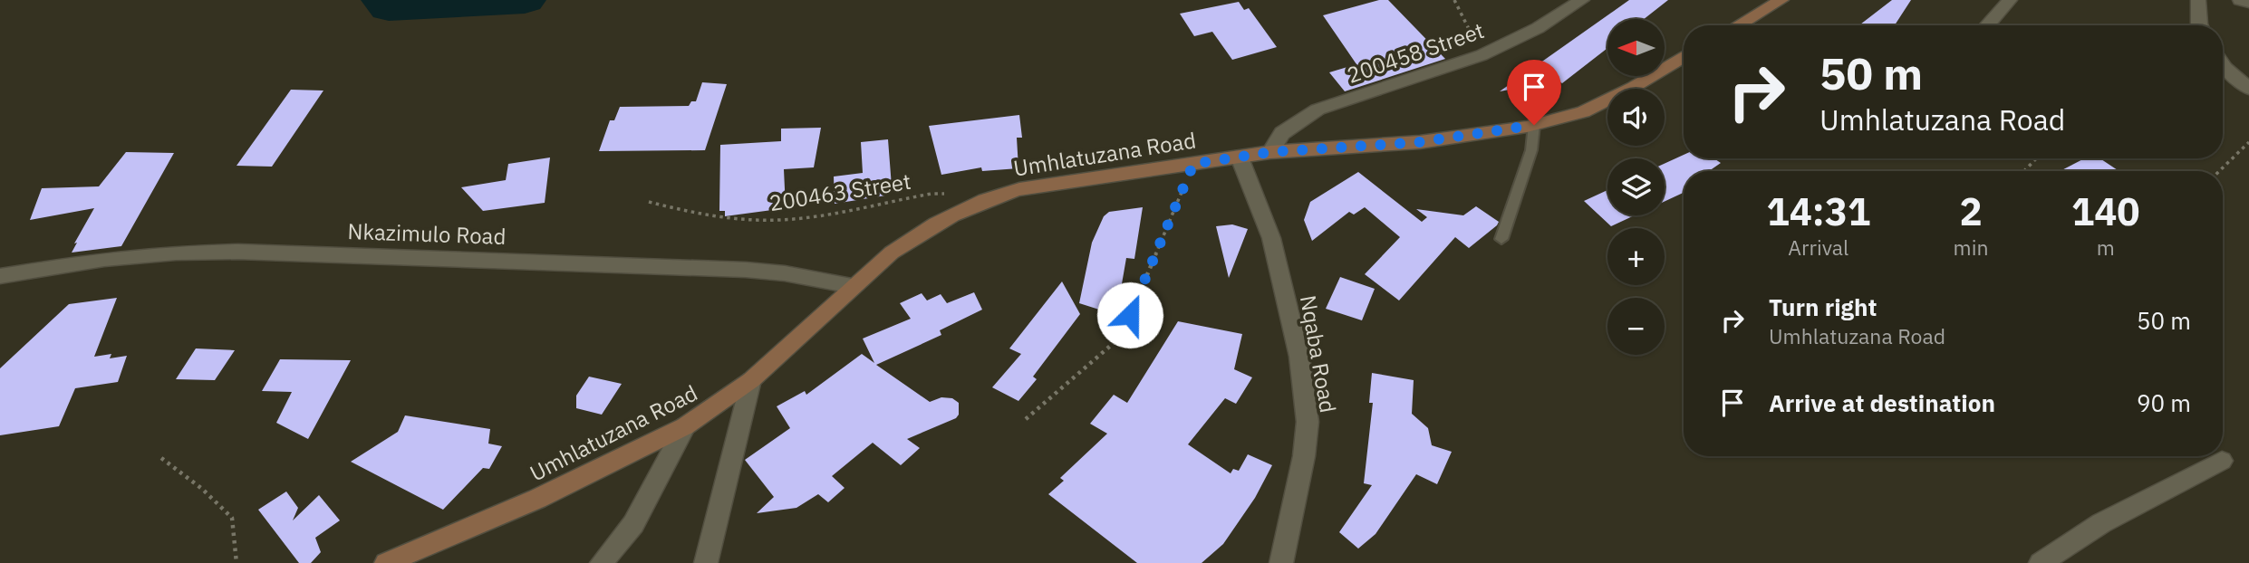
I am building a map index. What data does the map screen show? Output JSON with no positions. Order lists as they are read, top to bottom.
{
  "streets": {
    "street": [
      "200458 Street",
      "Umhlatuzana Road",
      "Nkazimulo Road",
      "Nqaba Road"
    ],
    "path": ["200463 Street"]
  },
  "crossings": [
    ["200458 Street", "Umhlatuzana Road"],
    ["Umhlatuzana Road", "Nkazimulo Road"],
    ["Umhlatuzana Road", "Nqaba Road"]
  ],
  "north": "left",
  "page": {
    "map_buttons": ["+", "−"],
    "turn": ["50 m", "Umhlatuzana Road"],
    "eta": [
      "14:31",
      "Arrival",
      "2",
      "min",
      "140",
      "m"
    ],
    "list": [
      {
        "name": "Turn right",
        "note": "Umhlatuzana Road",
        "value": "50 m"
      },
      {
        "name": "Arrive at destination",
        "value": "90 m"
      }
    ]
  }
}
